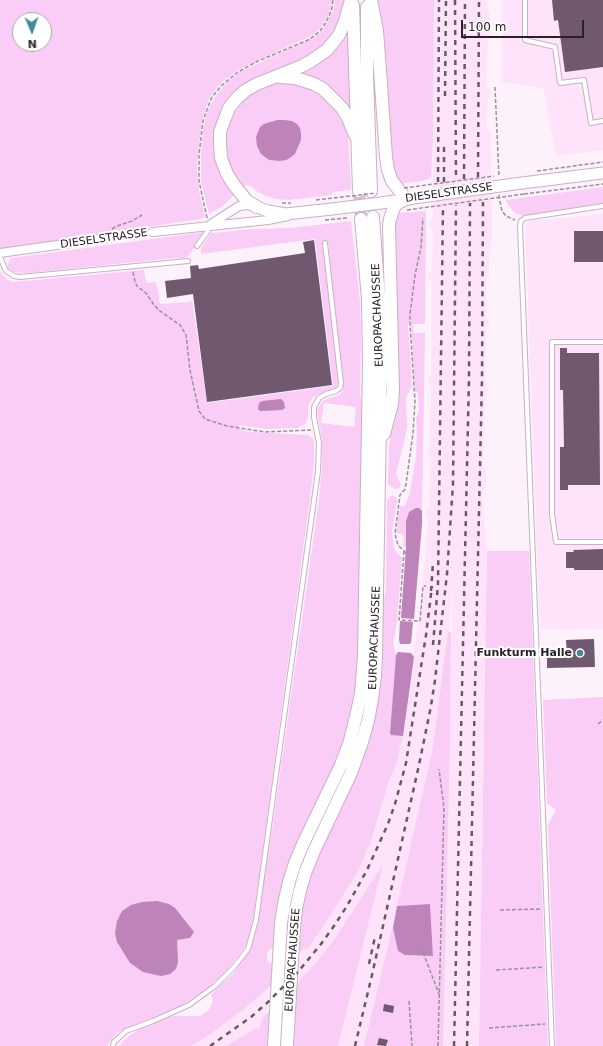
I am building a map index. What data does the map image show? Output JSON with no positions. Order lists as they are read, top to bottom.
{
  "streets": {
    "main road": ["EUROPACHAUSSEE"],
    "street": ["DIESELSTRASSE"]
  },
  "places": ["Funkturm Halle"],
  "scale_bar": "100 m",
  "north": "bottom"
}
